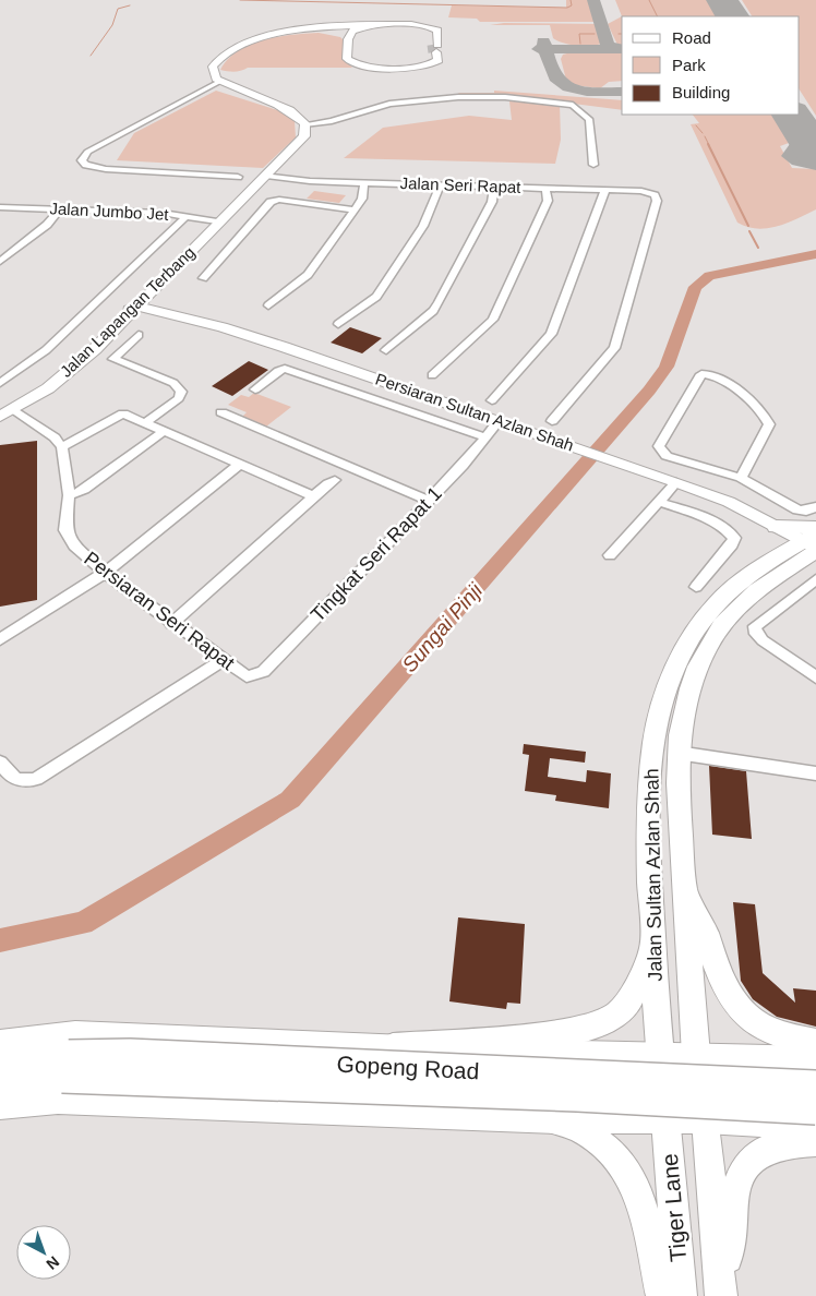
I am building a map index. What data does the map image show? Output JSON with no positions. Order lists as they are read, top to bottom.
{
  "streets": {
    "highway": ["Gopeng Road"],
    "main road": ["Jalan Sultan Azlan Shah", "Tiger Lane"],
    "street": [
      "Jalan Seri Rapat",
      "Jalan Jumbo Jet",
      "Jalan Lapangan Terbang",
      "Persiaran Sultan Azlan Shah",
      "Tingkat Seri Rapat 1",
      "Persiaran Seri Rapat"
    ]
  },
  "crossings": [
    ["Jalan Seri Rapat", "Jalan Lapangan Terbang"],
    ["Jalan Jumbo Jet", "Jalan Lapangan Terbang"],
    ["Jalan Lapangan Terbang", "Persiaran Sultan Azlan Shah"],
    ["Persiaran Sultan Azlan Shah", "Tingkat Seri Rapat 1"],
    ["Persiaran Sultan Azlan Shah", "Jalan Sultan Azlan Shah"],
    ["Tingkat Seri Rapat 1", "Persiaran Seri Rapat"],
    ["Jalan Sultan Azlan Shah", "Tiger Lane"]
  ],
  "water": ["Sungai Pinji"],
  "legend": ["Road", "Park", "Building"],
  "north": "bottom right"
}
